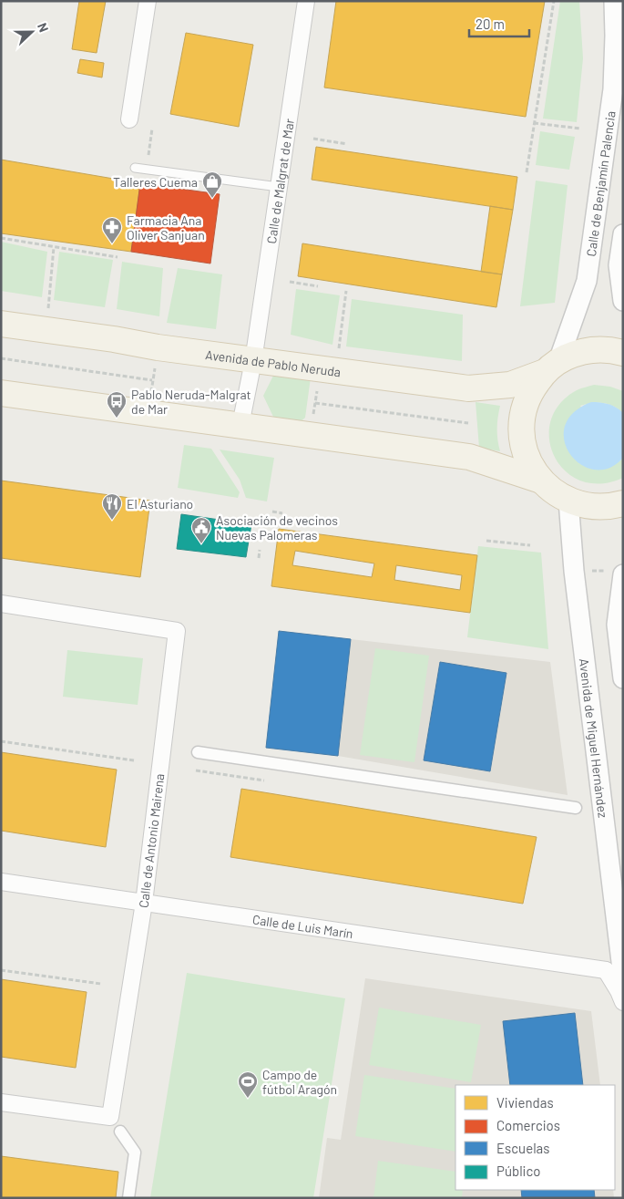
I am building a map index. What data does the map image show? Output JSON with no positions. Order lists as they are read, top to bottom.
{
  "streets": {
    "main road": ["Avenida de Pablo Neruda"],
    "street": [
      "Calle de Malgrat de Mar",
      "Calle de Benjamín Palencia",
      "Avenida de Miguel Hernández",
      "Calle de Antonio Mairena",
      "Calle de Luis Marín"
    ]
  },
  "crossings": [
    ["Calle de Malgrat de Mar", "Avenida de Pablo Neruda"],
    ["Calle de Benjamín Palencia", "Avenida de Pablo Neruda"],
    ["Avenida de Miguel Hernández", "Calle de Luis Marín"],
    ["Calle de Antonio Mairena", "Calle de Luis Marín"]
  ],
  "places": {
    "shop": ["Talleres Cuema"],
    "pharmacy": ["Farmacia Ana Oliver Sanjuan"],
    "bus stop": ["Pablo Neruda-Malgrat de Mar"],
    "restaurant": ["El Asturiano"],
    "public building": ["Asociación de vecinos Nuevas Palomeras"],
    "sports": ["Campo de fútbol Aragón"]
  },
  "legend": [
    "Viviendas",
    "Comercios",
    "Escuelas",
    "Público"
  ],
  "scale_bar": "20 m",
  "north": "right"
}
